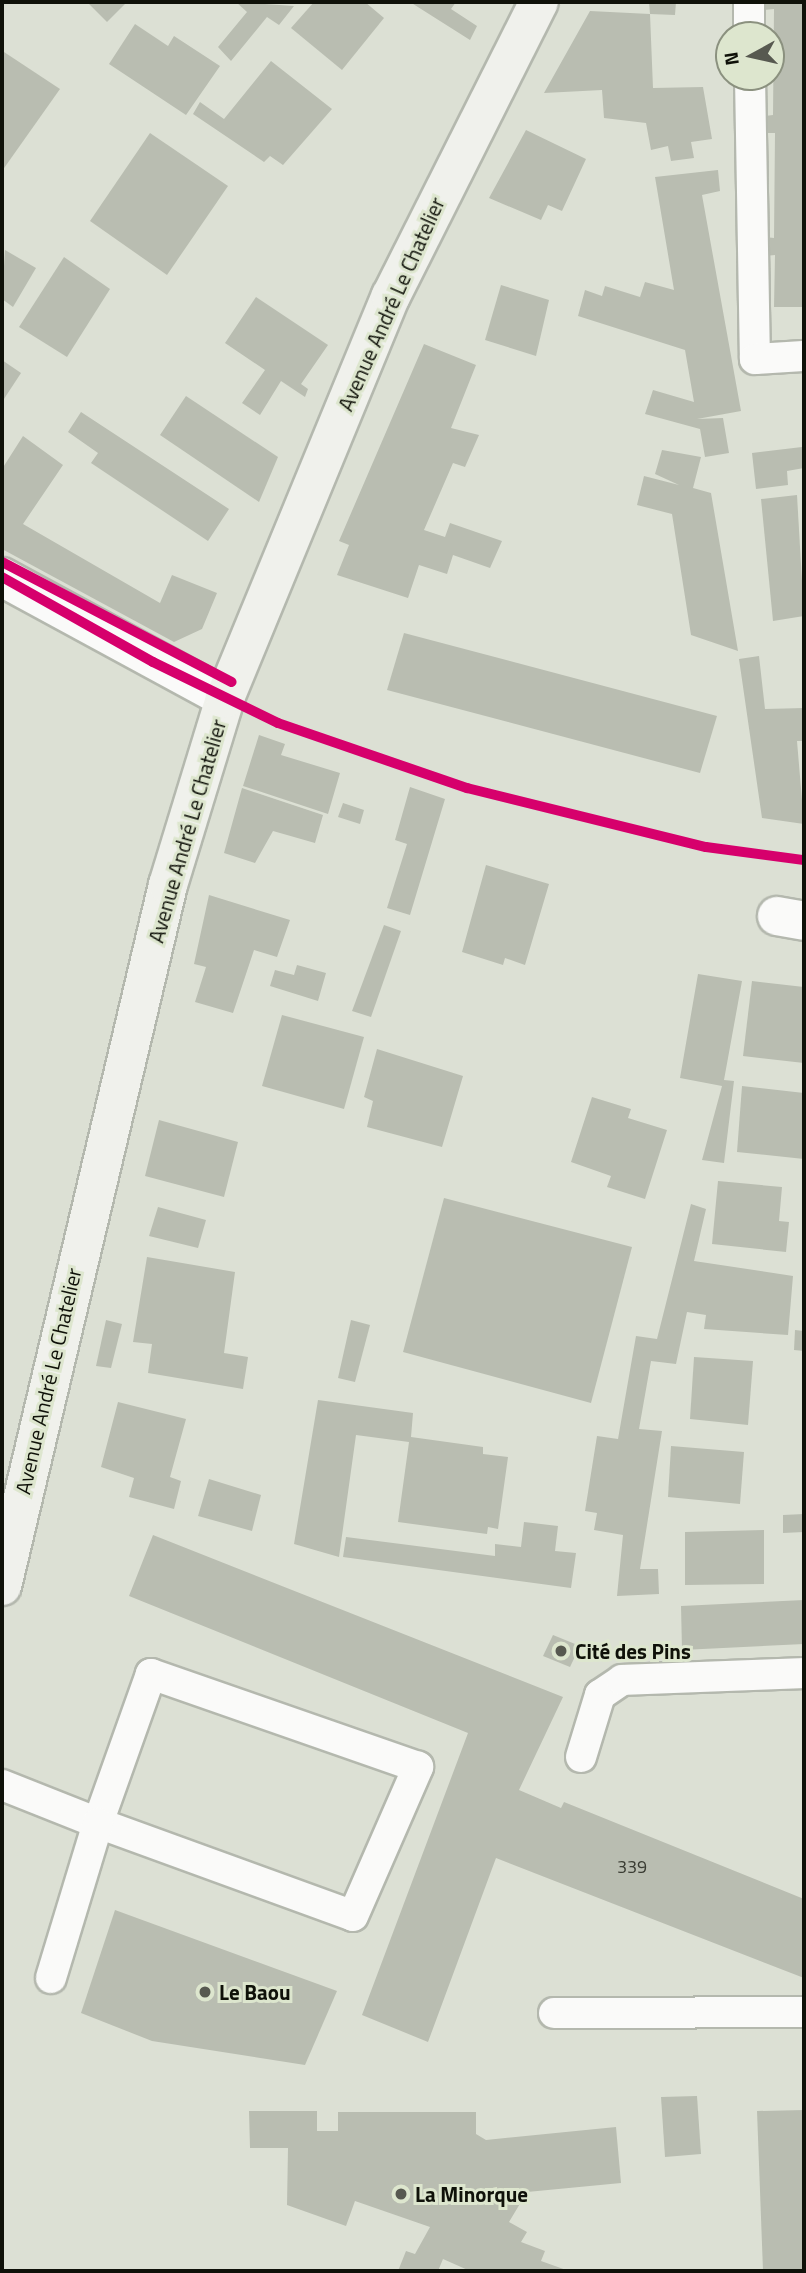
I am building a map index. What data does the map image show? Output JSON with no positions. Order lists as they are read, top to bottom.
{
  "streets": {
    "main road": ["Avenue André Le Chatelier"]
  },
  "places": ["Cité des Pins", "Le Baou", "La Minorque"],
  "house_numbers": ["339"],
  "north": "left"
}
